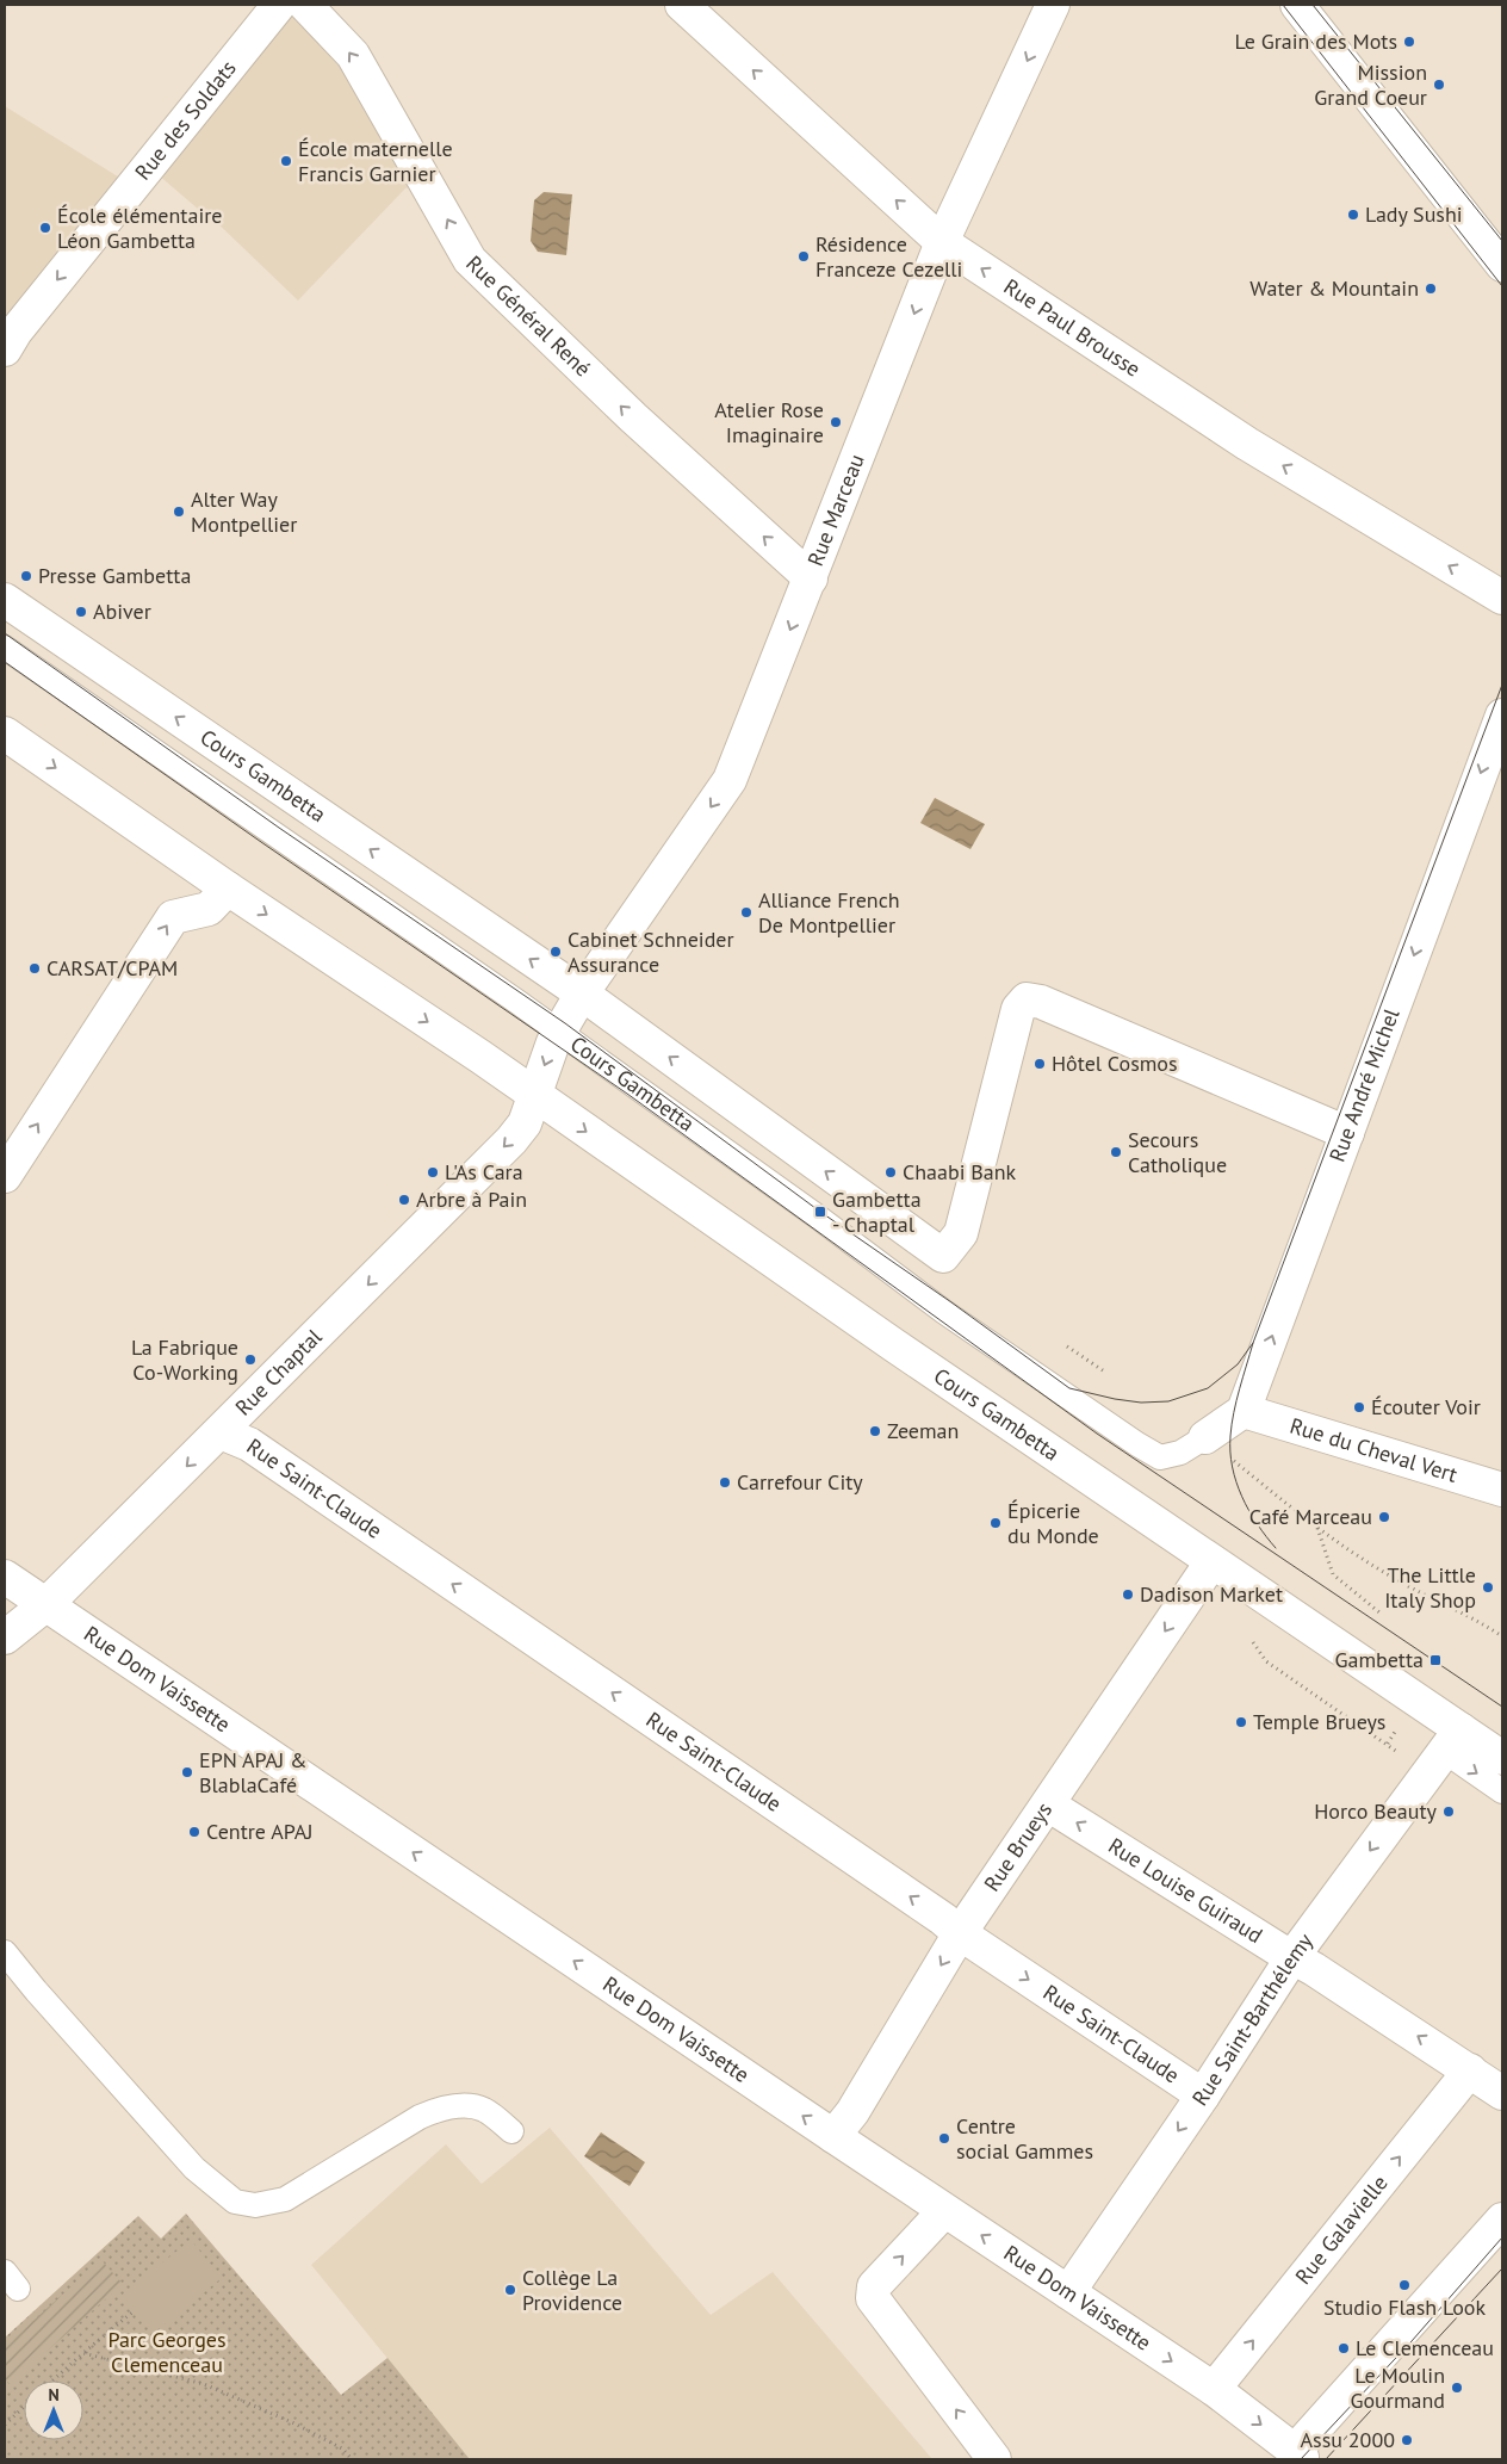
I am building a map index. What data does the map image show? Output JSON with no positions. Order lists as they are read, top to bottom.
{
  "streets": {
    "street": [
      "Rue des Soldats",
      "Rue Général René",
      "Rue Paul Brousse",
      "Rue Marceau",
      "Cours Gambetta",
      "Rue André Michel",
      "Rue Chaptal",
      "Rue du Cheval Vert",
      "Rue Saint-Claude",
      "Rue Dom Vaissette",
      "Rue Brueys",
      "Rue Louise Guiraud",
      "Rue Saint-Barthélemy",
      "Rue Galavielle"
    ]
  },
  "crossings": [
    ["Rue Général René", "Rue Marceau"],
    ["Rue Paul Brousse", "Rue Marceau"],
    ["Rue Marceau", "Cours Gambetta"],
    ["Cours Gambetta", "Rue André Michel"],
    ["Cours Gambetta", "Rue Chaptal"],
    ["Cours Gambetta", "Rue Brueys"],
    ["Cours Gambetta", "Rue Saint-Barthélemy"],
    ["Rue André Michel", "Rue du Cheval Vert"],
    ["Rue Chaptal", "Rue Saint-Claude"],
    ["Rue Chaptal", "Rue Dom Vaissette"],
    ["Rue Saint-Claude", "Rue Brueys"],
    ["Rue Saint-Claude", "Rue Saint-Barthélemy"],
    ["Rue Dom Vaissette", "Rue Brueys"],
    ["Rue Dom Vaissette", "Rue Saint-Barthélemy"],
    ["Rue Dom Vaissette", "Rue Galavielle"],
    ["Rue Brueys", "Rue Louise Guiraud"],
    ["Rue Louise Guiraud", "Rue Saint-Barthélemy"],
    ["Rue Louise Guiraud", "Rue Galavielle"]
  ],
  "one_way": [
    "Rue des Soldats",
    "Rue Général René",
    "Rue Paul Brousse",
    "Rue Marceau",
    "Rue Chaptal",
    "Rue Brueys",
    "Rue Louise Guiraud",
    "Rue Saint-Barthélemy"
  ],
  "parks": ["Parc Georges Clemenceau"],
  "places": {
    "other": [
      "Le Grain des Mots",
      "Mission Grand Coeur",
      "École maternelle Francis Garnier",
      "Lady Sushi",
      "École élémentaire Léon Gambetta",
      "Résidence Franceze Cezelli",
      "Water & Mountain",
      "Atelier Rose Imaginaire",
      "Alter Way Montpellier",
      "Presse Gambetta",
      "Abiver",
      "Alliance French De Montpellier",
      "Cabinet Schneider Assurance",
      "CARSAT/CPAM",
      "Hôtel Cosmos",
      "Secours Catholique",
      "L'As Cara",
      "Chaabi Bank",
      "Arbre à Pain",
      "La Fabrique Co-Working",
      "Écouter Voir",
      "Zeeman",
      "Carrefour City",
      "Café Marceau",
      "Épicerie du Monde",
      "The Little Italy Shop",
      "Dadison Market",
      "Temple Brueys",
      "EPN APAJ & BlablaCafé",
      "Horco Beauty",
      "Centre APAJ",
      "Centre social Gammes",
      "Studio Flash Look",
      "Collège La Providence",
      "Le Clemenceau",
      "Le Moulin Gourmand",
      "Assu 2000"
    ],
    "transit": ["Gambetta - Chaptal", "Gambetta"]
  },
  "north": "top"
}
